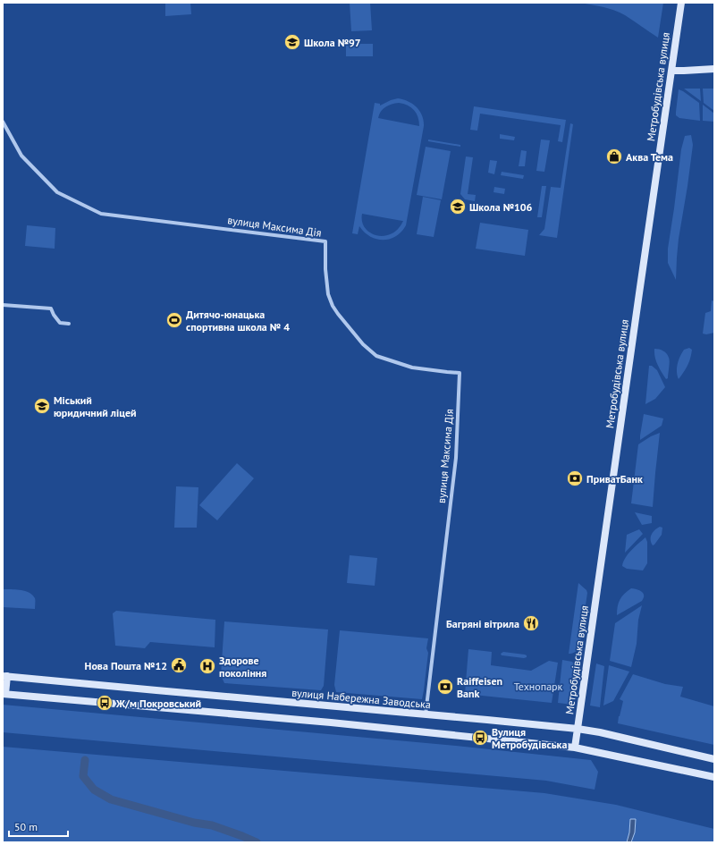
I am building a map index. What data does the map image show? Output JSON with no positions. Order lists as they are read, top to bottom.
{
  "streets": {
    "main road": ["Метробудівська вулиця", "вулиця Набережна Заводська"],
    "street": ["вулиця Максима Дія"]
  },
  "crossings": [
    ["Метробудівська вулиця", "вулиця Набережна Заводська"],
    ["вулиця Максима Дія", "вулиця Набережна Заводська"]
  ],
  "parks": ["Технопарк"],
  "places": {
    "school or university": ["Школа №97", "Школа №106", "Міський юридичний ліцей"],
    "shop": ["Аква Тема"],
    "sports": ["Дитячо-юнацька спортивна школа № 4"],
    "bank": ["ПриватБанк", "Raiffeisen Bank"],
    "restaurant": ["Багряні вітрила"],
    "public building": ["Нова Пошта №12"],
    "hospital": ["Здорове покоління"],
    "bus stop": ["Ж/м Покровський", "Вулиця Метробудівська"]
  },
  "scale_bar": "50 m"
}
